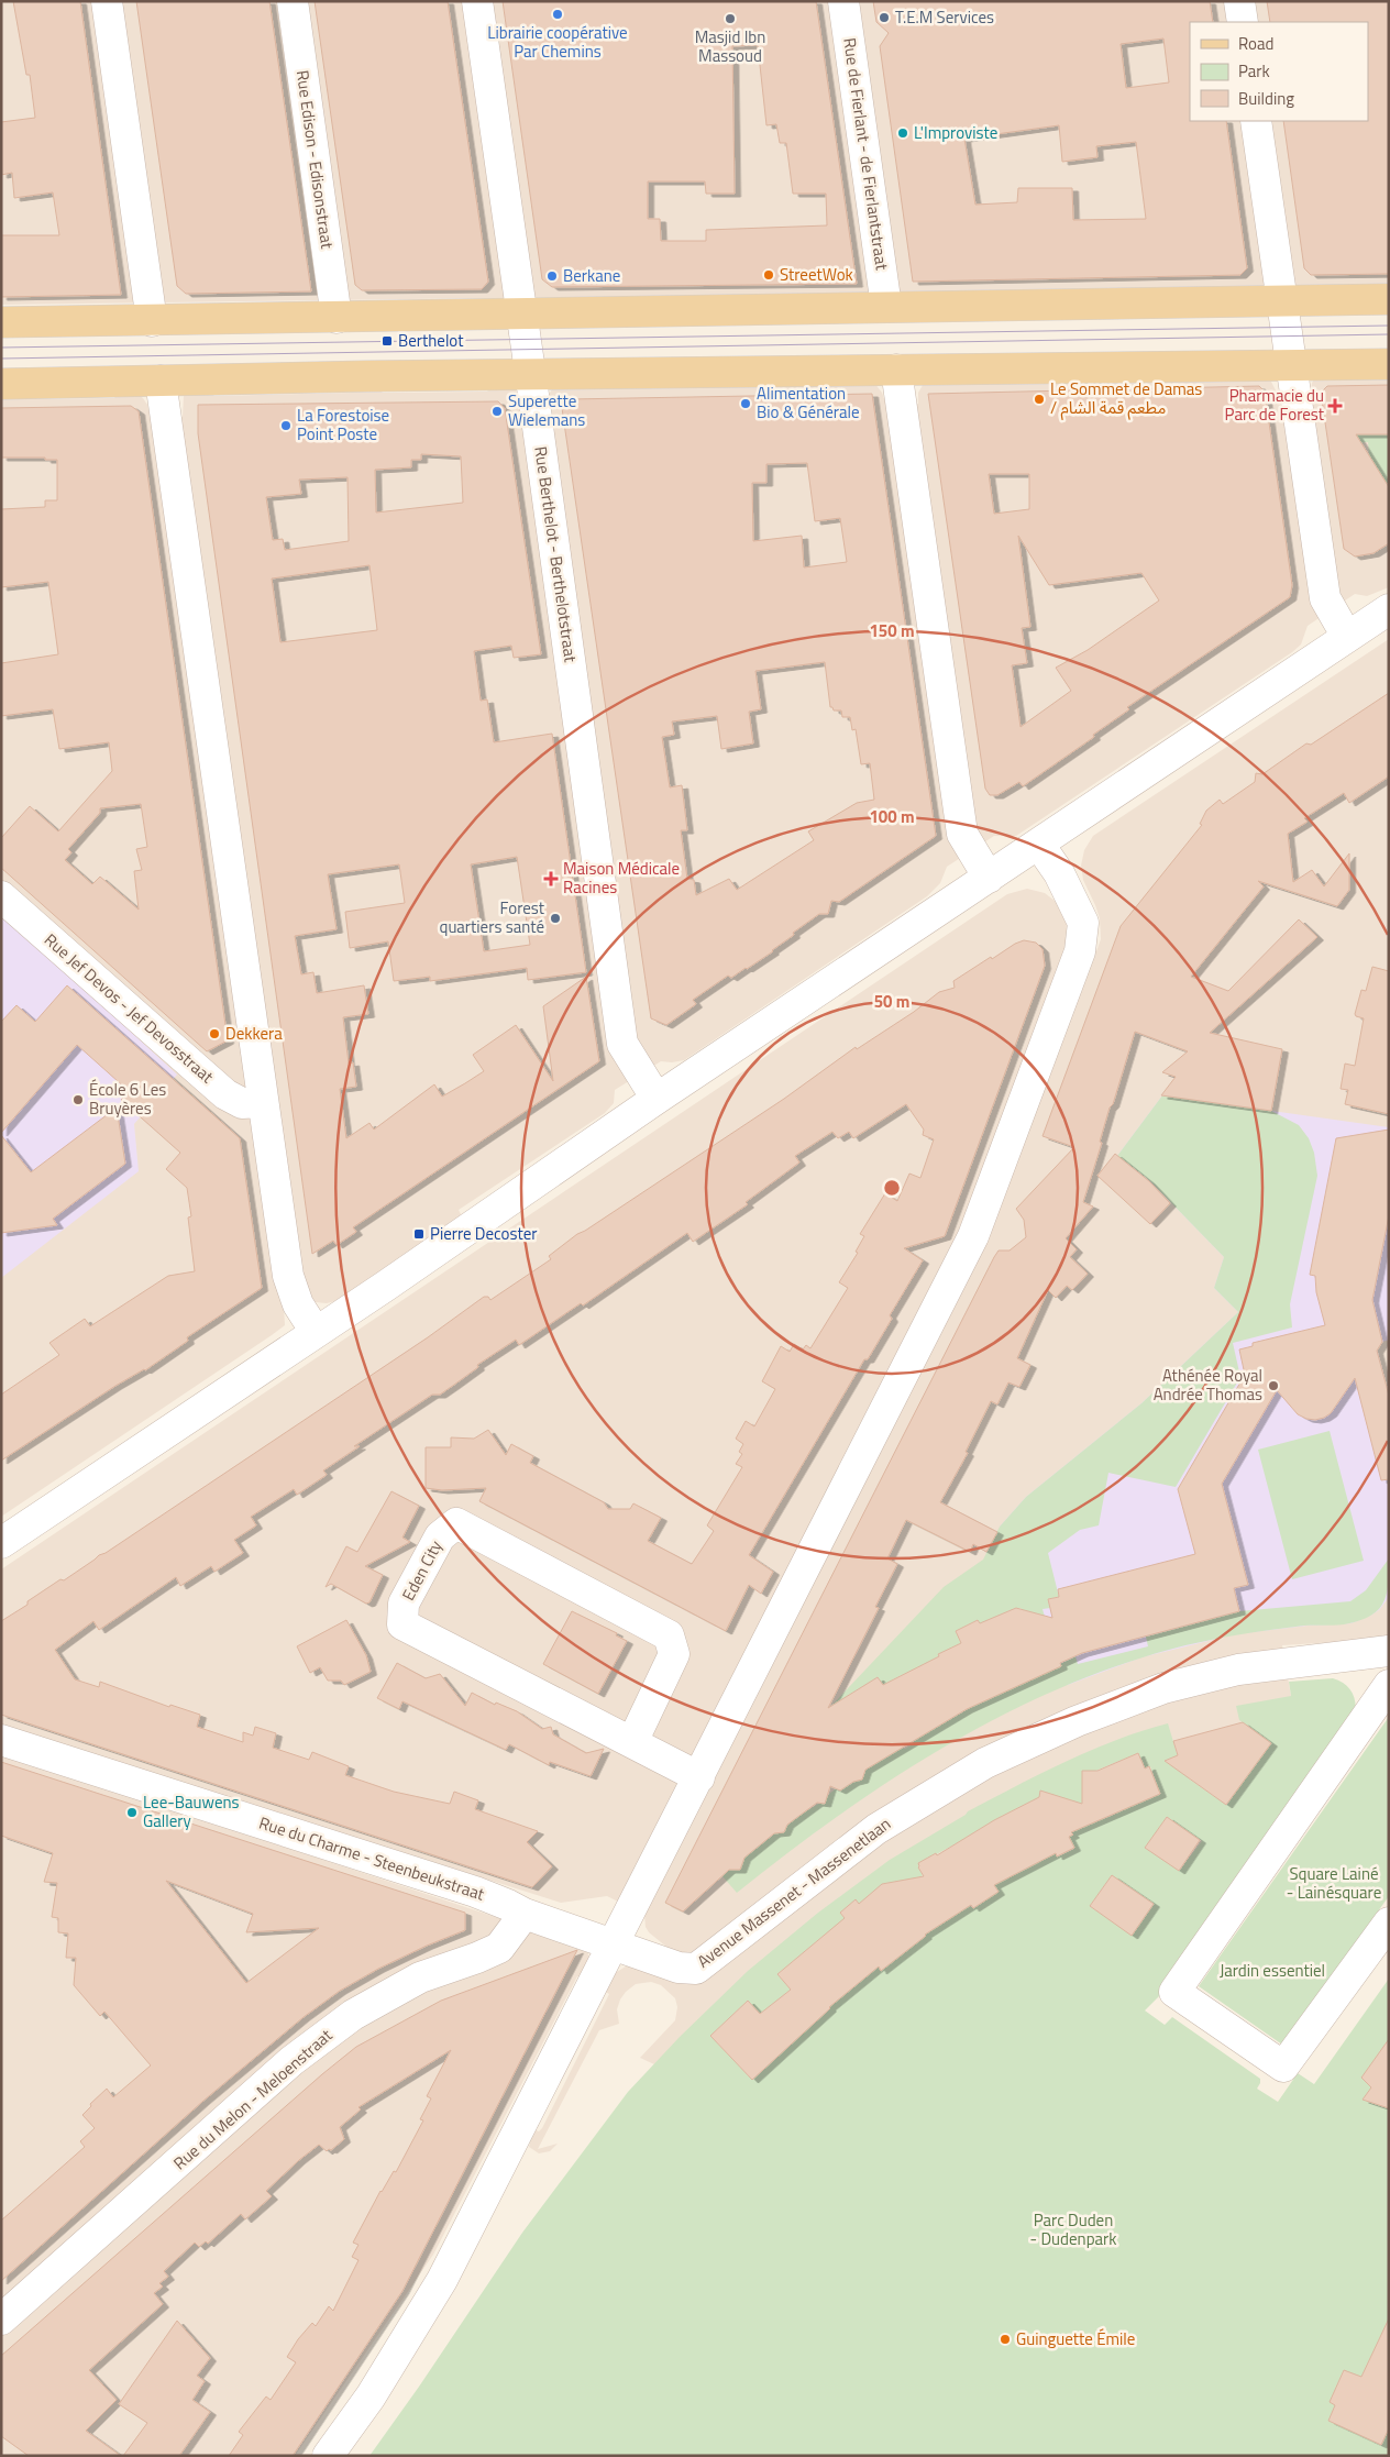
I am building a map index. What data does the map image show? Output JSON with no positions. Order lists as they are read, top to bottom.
{
  "streets": {
    "street": [
      "Rue de Fierlant - de Fierlantstraat",
      "Rue Edison - Edisonstraat",
      "Rue Berthelot - Berthelotstraat",
      "Rue Jef Devos - Jef Devosstraat",
      "Eden City",
      "Rue du Charme - Steenbeukstraat",
      "Avenue Massenet - Massenetlaan",
      "Rue du Melon - Meloenstraat"
    ]
  },
  "crossings": [
    ["Rue du Charme - Steenbeukstraat", "Avenue Massenet - Massenetlaan"],
    ["Rue du Charme - Steenbeukstraat", "Rue du Melon - Meloenstraat"]
  ],
  "parks": ["Square Lainé - Lainésquare", "Jardin essentiel", "Parc Duden - Dudenpark"],
  "places": {
    "other": [
      "Librairie coopérative Par Chemins",
      "T.E.M Services",
      "Masjid Ibn Massoud",
      "L'Improviste",
      "StreetWok",
      "Berkane",
      "Le Sommet de Damas / مطعم قمة الشام",
      "Alimentation Bio & Générale",
      "Superette Wielemans",
      "La Forestoise Point Poste",
      "Forest quartiers santé",
      "Dekkera",
      "École 6 Les Bruyères",
      "Athénée Royal Andrée Thomas",
      "Lee-Bauwens Gallery",
      "Guinguette Émile"
    ],
    "transit": ["Berthelot", "Pierre Decoster"],
    "health": ["Pharmacie du Parc de Forest", "Maison Médicale Racines"]
  },
  "legend": ["Road", "Park", "Building"],
  "rings": ["150 m", "100 m", "50 m"]
}
